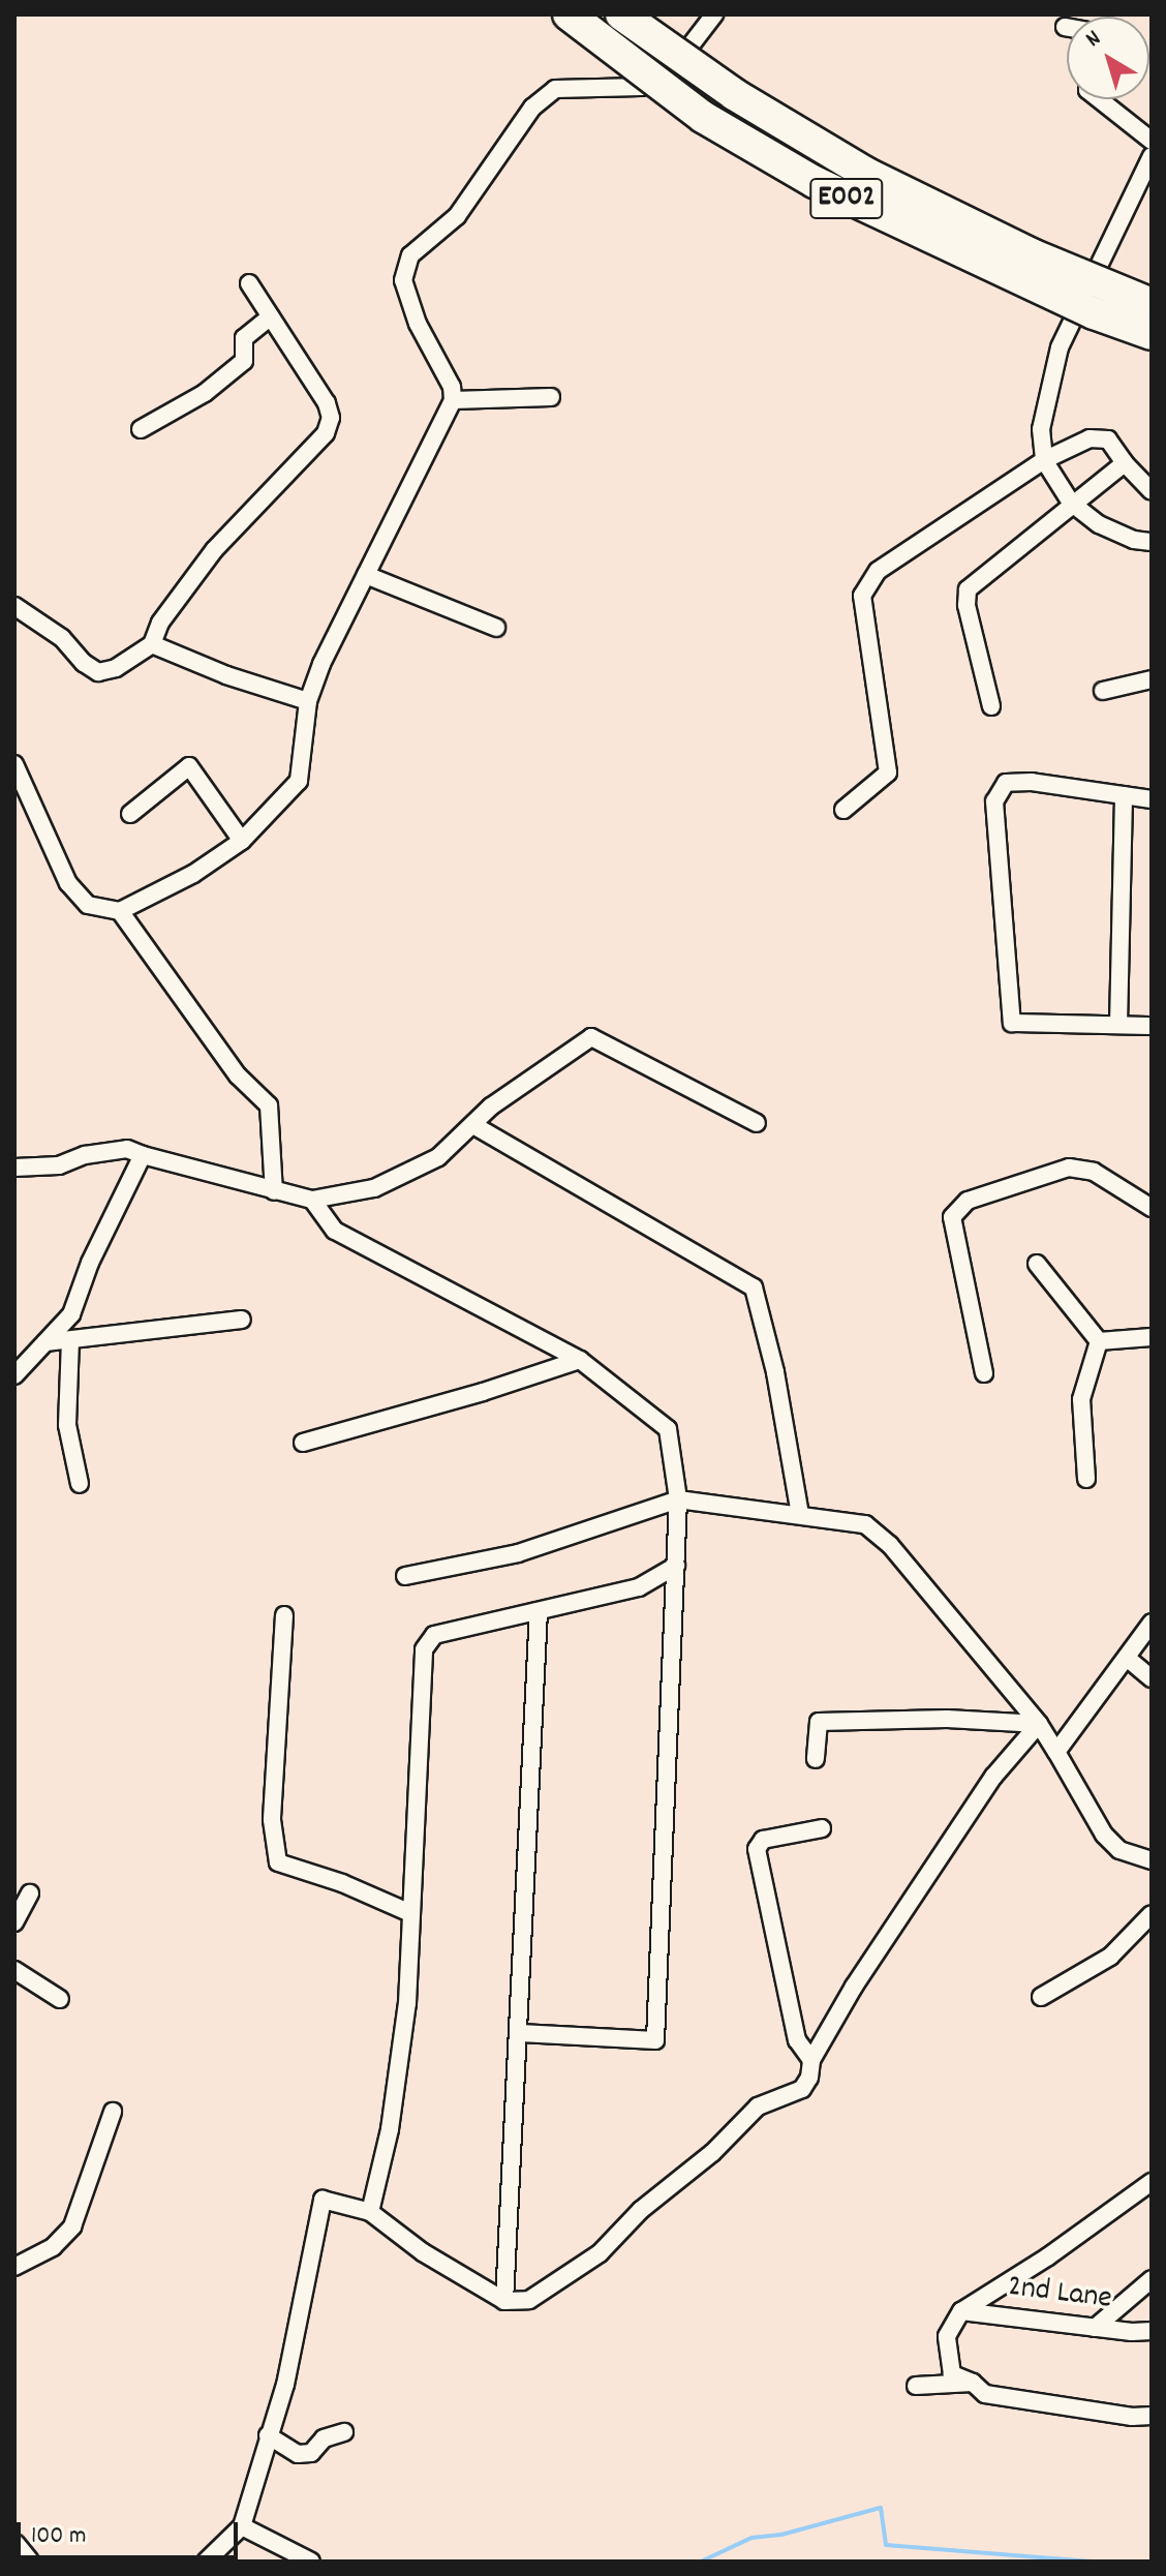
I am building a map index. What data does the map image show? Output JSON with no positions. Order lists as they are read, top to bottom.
{
  "streets": {
    "highway": ["E002"],
    "street": ["2nd Lane"]
  },
  "scale_bar": "100 m",
  "north": "top left"
}
